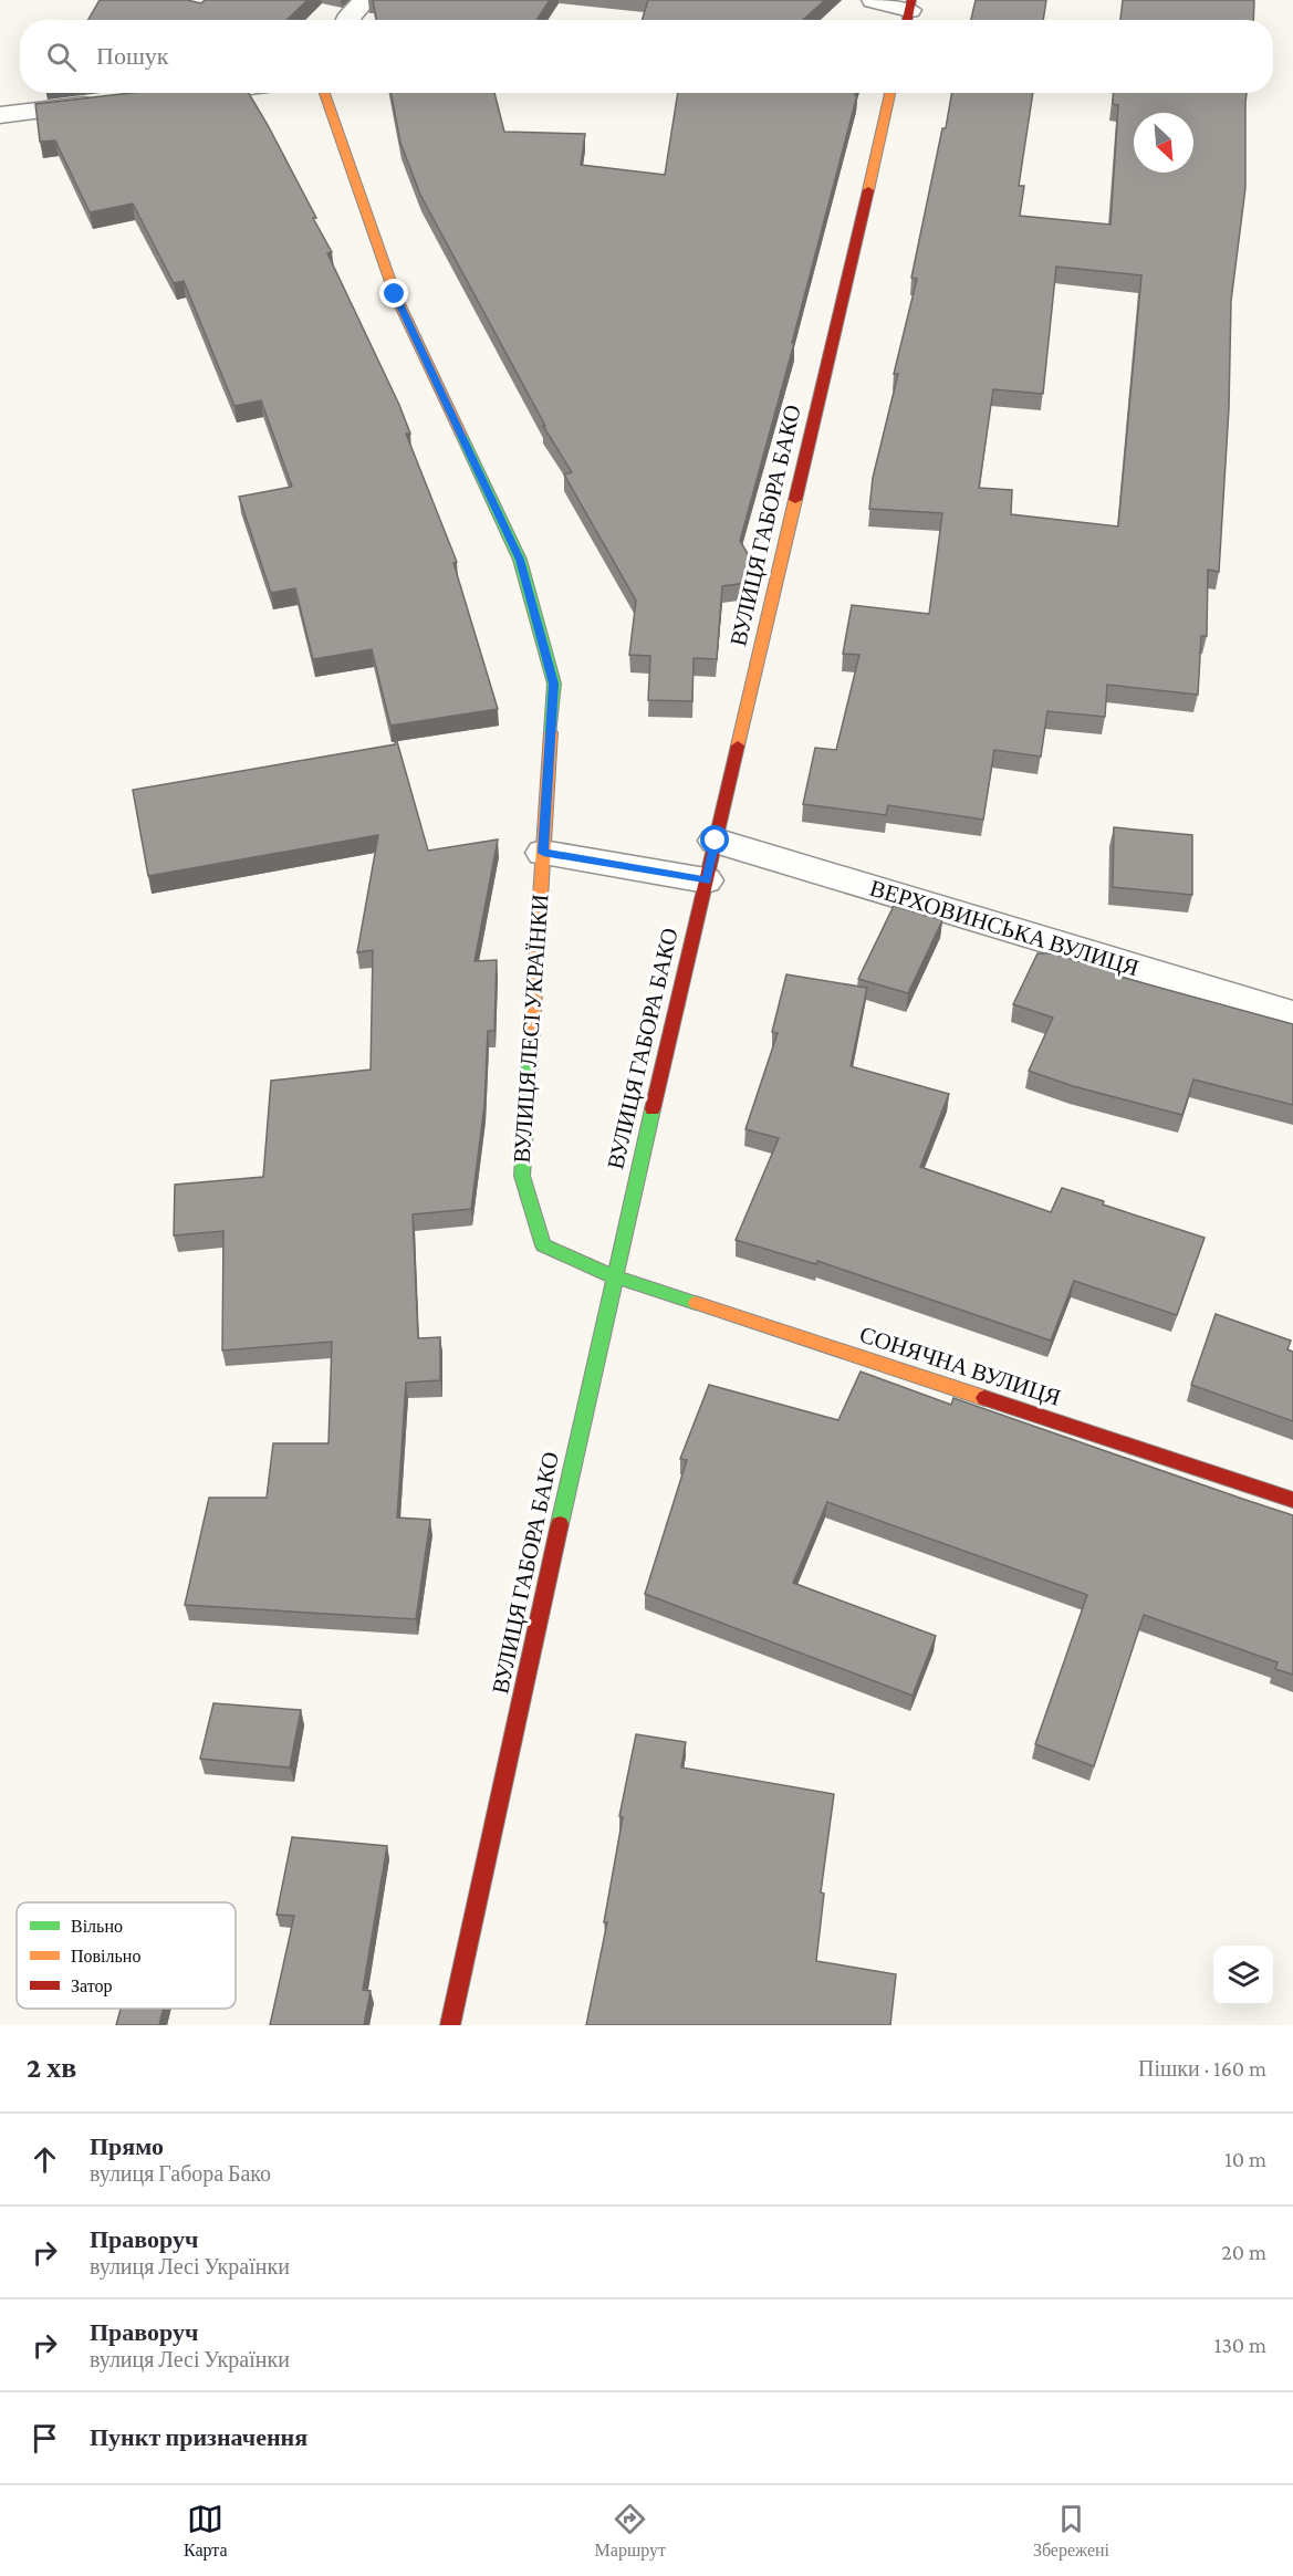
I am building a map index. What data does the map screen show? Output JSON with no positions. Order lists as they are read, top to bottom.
{
  "streets": {
    "street": [
      "ВУЛИЦЯ ГАБОРА БАКО",
      "ВЕРХОВИНСЬКА ВУЛИЦЯ",
      "ВУЛИЦЯ ЛЕСІ УКРАЇНКИ",
      "СОНЯЧНА ВУЛИЦЯ"
    ]
  },
  "crossings": [
    ["ВУЛИЦЯ ГАБОРА БАКО", "ВЕРХОВИНСЬКА ВУЛИЦЯ"],
    ["ВУЛИЦЯ ГАБОРА БАКО", "ВУЛИЦЯ ЛЕСІ УКРАЇНКИ"],
    ["ВУЛИЦЯ ГАБОРА БАКО", "СОНЯЧНА ВУЛИЦЯ"],
    ["ВУЛИЦЯ ЛЕСІ УКРАЇНКИ", "СОНЯЧНА ВУЛИЦЯ"]
  ],
  "legend": ["Вільно", "Повільно", "Затор"],
  "north": "bottom right",
  "page": {
    "search": "Пошук",
    "heading": ["2 хв", "Пішки · 160 m"],
    "list": [
      ["Прямо", "вулиця Габора Бако", "10 m"],
      ["Праворуч", "вулиця Лесі Українки", "20 m"],
      ["Праворуч", "вулиця Лесі Українки", "130 m"],
      "Пункт призначення"
    ],
    "nav": ["Карта", "Маршрут", "Збережені"]
  }
}
